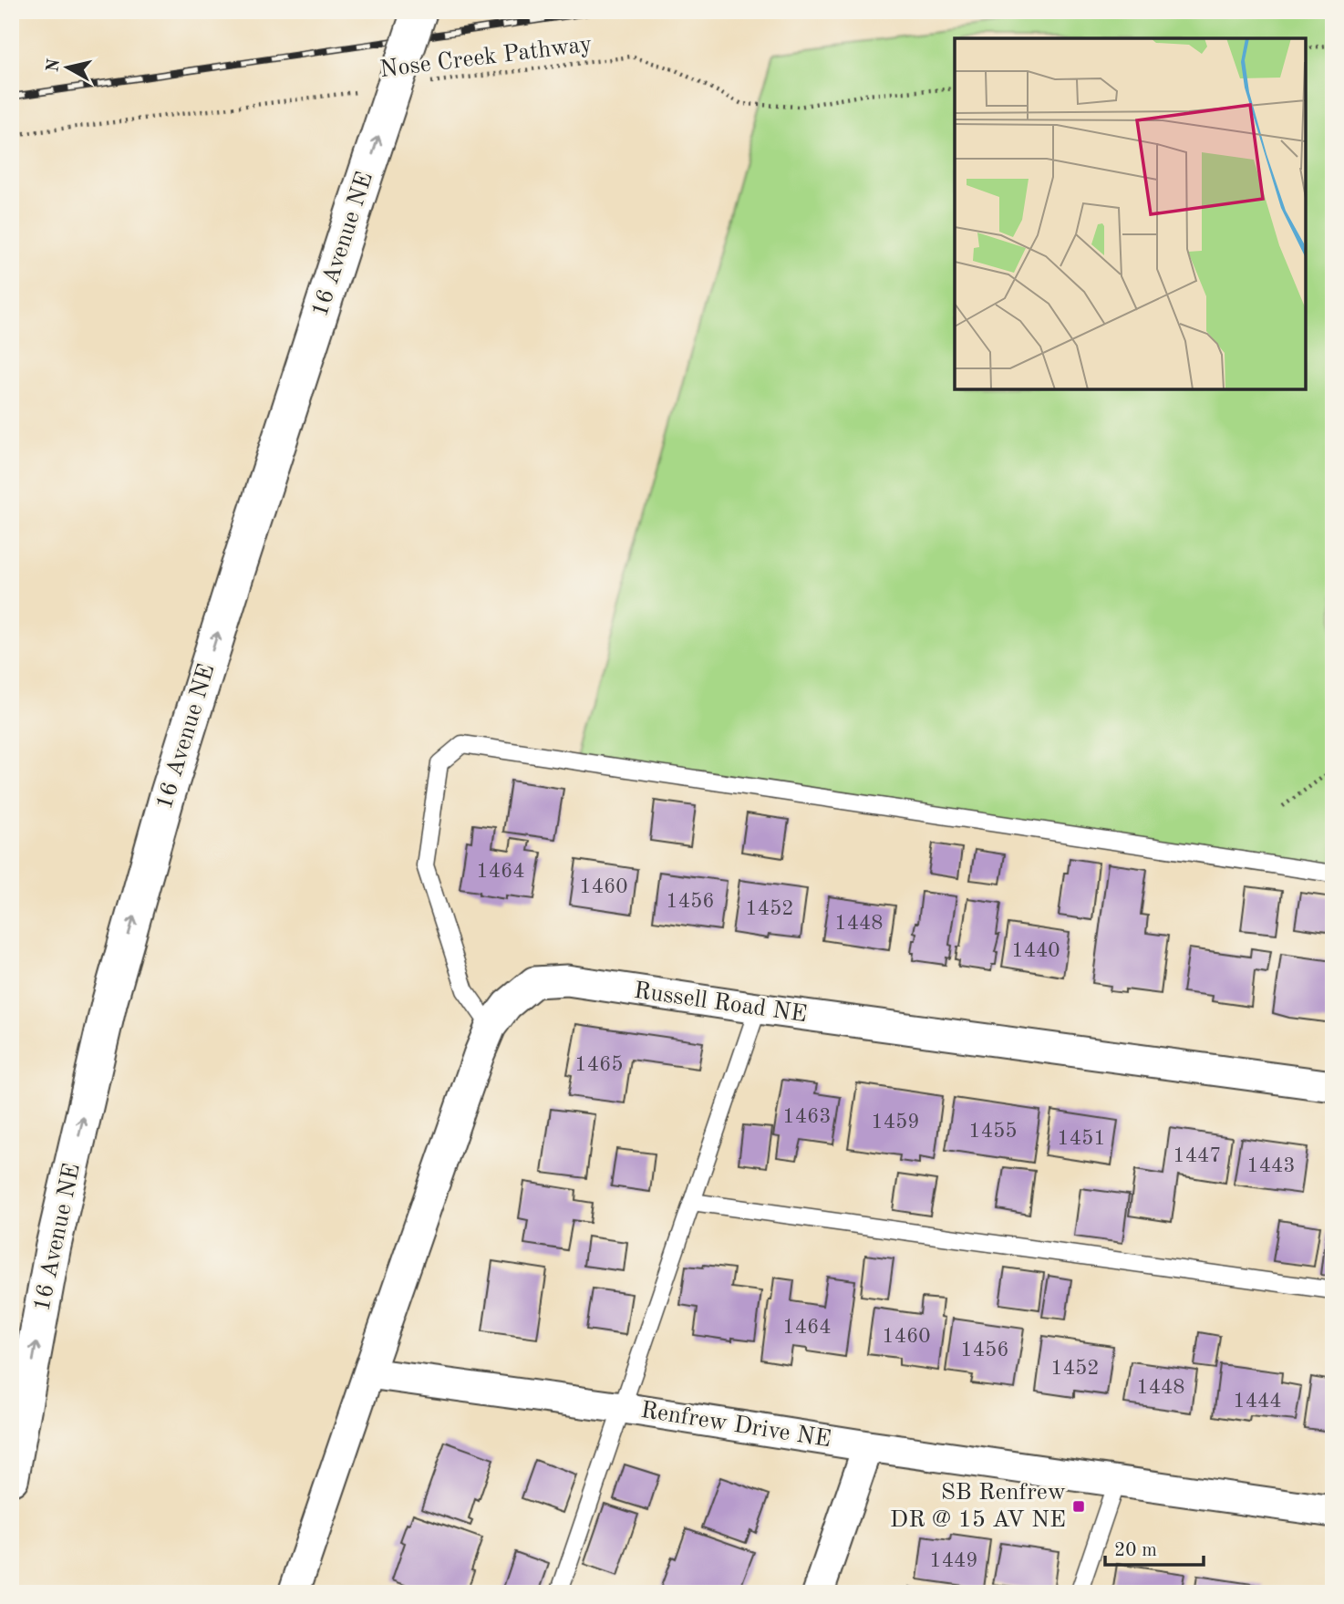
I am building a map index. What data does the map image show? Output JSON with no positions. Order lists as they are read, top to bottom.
{
  "streets": {
    "highway": ["16 Avenue NE"],
    "street": ["Russell Road NE", "Renfrew Drive NE"],
    "path": ["Nose Creek Pathway"]
  },
  "crossings": [
    ["Russell Road NE", "Renfrew Drive NE"]
  ],
  "one_way": ["16 Avenue NE"],
  "places": {
    "transit": ["SB Renfrew DR @ 15 AV NE"]
  },
  "house_numbers": [
    "1464",
    "1460",
    "1456",
    "1452",
    "1448",
    "1440",
    "1465",
    "1463",
    "1459",
    "1455",
    "1451",
    "1447",
    "1443",
    "1464",
    "1460",
    "1456",
    "1452",
    "1448",
    "1444",
    "1449"
  ],
  "scale_bar": "20 m",
  "north": "left"
}
